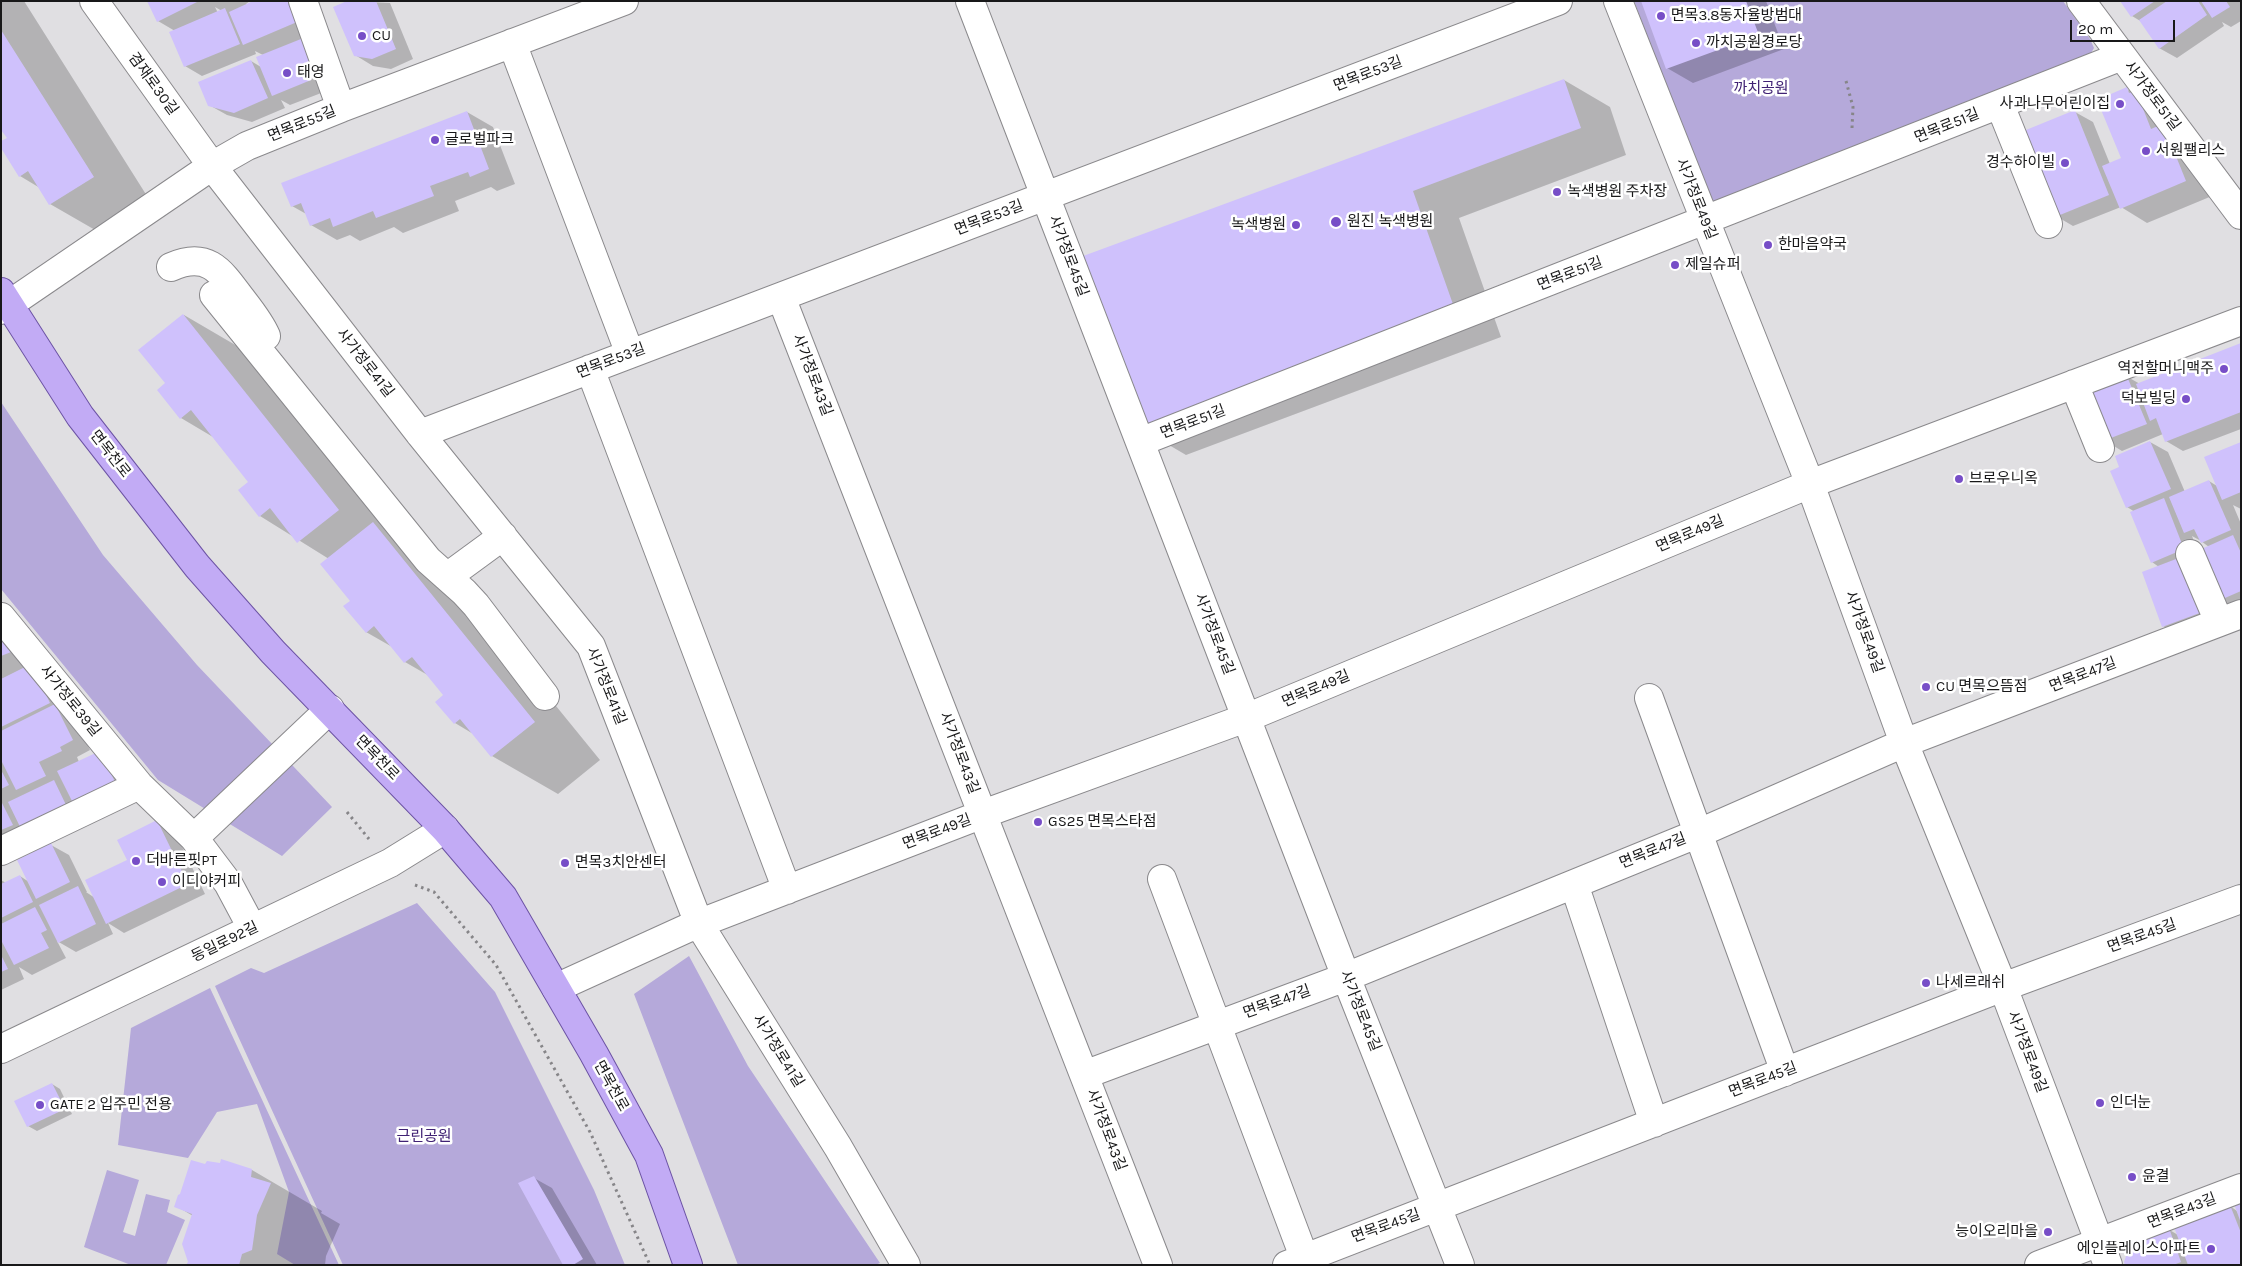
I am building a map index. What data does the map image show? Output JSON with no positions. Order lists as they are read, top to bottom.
{
  "streets": {
    "main road": ["면목천로"],
    "street": [
      "면목로53길",
      "겸재로30길",
      "사가정로51길",
      "면목로55길",
      "면목로51길",
      "사가정로49길",
      "사가정로45길",
      "사가정로41길",
      "사가정로43길",
      "면목로49길",
      "면목로47길",
      "사가정로39길",
      "면목로45길",
      "동일로92길",
      "면목로43길"
    ]
  },
  "crossings": [
    ["면목로53길", "사가정로45길"],
    ["면목로53길", "사가정로41길"],
    ["면목로53길", "사가정로43길"],
    ["겸재로30길", "면목로55길"],
    ["겸재로30길", "사가정로41길"],
    ["사가정로51길", "면목로51길"],
    ["면목로55길", "사가정로41길"],
    ["면목로55길", "면목천로"],
    ["면목로51길", "사가정로49길"],
    ["면목로51길", "사가정로45길"],
    ["사가정로49길", "면목로49길"],
    ["사가정로49길", "면목로47길"],
    ["사가정로49길", "면목로45길"],
    ["사가정로49길", "면목로43길"],
    ["사가정로45길", "면목로49길"],
    ["사가정로45길", "면목로47길"],
    ["사가정로45길", "면목로45길"],
    ["사가정로41길", "면목로49길"],
    ["사가정로43길", "면목로49길"],
    ["사가정로43길", "면목로47길"],
    ["면목천로", "면목로49길"],
    ["면목천로", "동일로92길"],
    ["사가정로39길", "동일로92길"]
  ],
  "parks": ["까치공원", "근린공원"],
  "places": [
    "면목3.8동자율방범대",
    "CU",
    "까치공원경로당",
    "태영",
    "사과나무어린이집",
    "글로벌파크",
    "서원팰리스",
    "경수하이빌",
    "녹색병원 주차장",
    "원진 녹색병원",
    "녹색병원",
    "한마음약국",
    "제일슈퍼",
    "역전할머니맥주",
    "덕보빌딩",
    "브로우니옥",
    "CU 면목으뜸점",
    "GS25 면목스타점",
    "더바른핏PT",
    "면목3치안센터",
    "이디야커피",
    "나세르래쉬",
    "인더눈",
    "GATE 2 입주민 전용",
    "윤결",
    "능이오리마을",
    "에인플레이스아파트"
  ],
  "scale_bar": "20 m"
}
